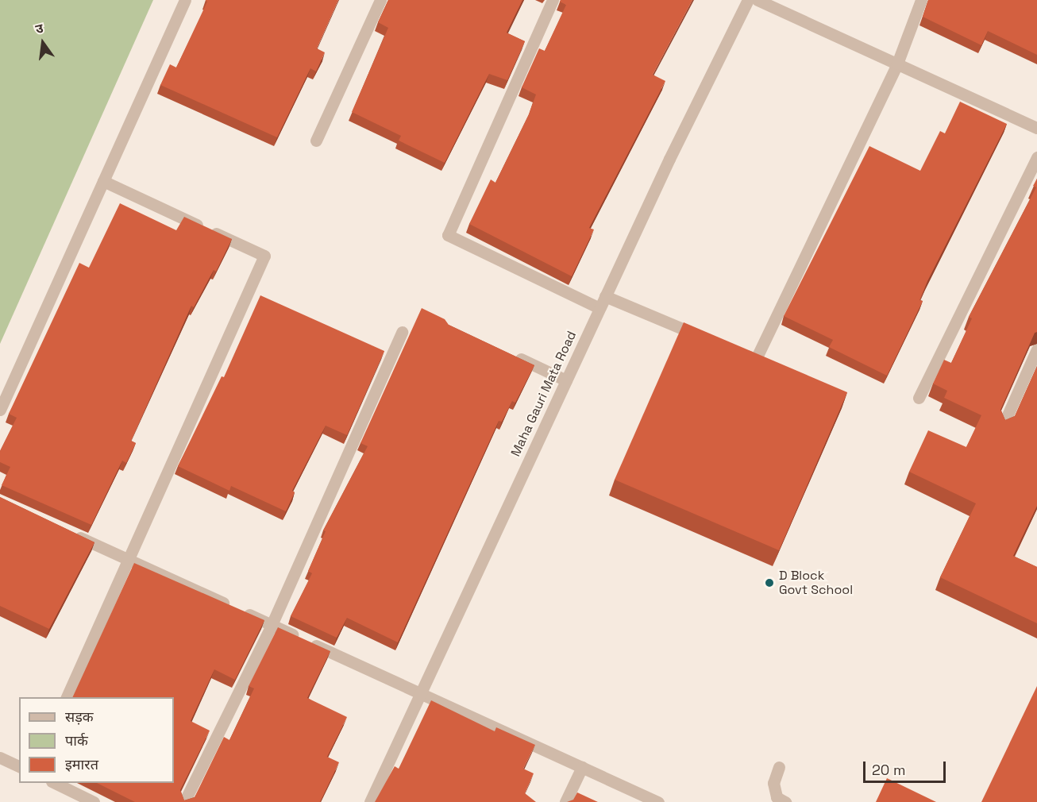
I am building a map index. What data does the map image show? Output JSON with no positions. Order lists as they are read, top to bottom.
{
  "streets": {
    "street": ["Maha Gauri Mata Road"]
  },
  "places": ["D Block Govt School"],
  "legend": ["सड़क", "पार्क", "इमारत"],
  "scale_bar": "20 m",
  "north": "top"
}
